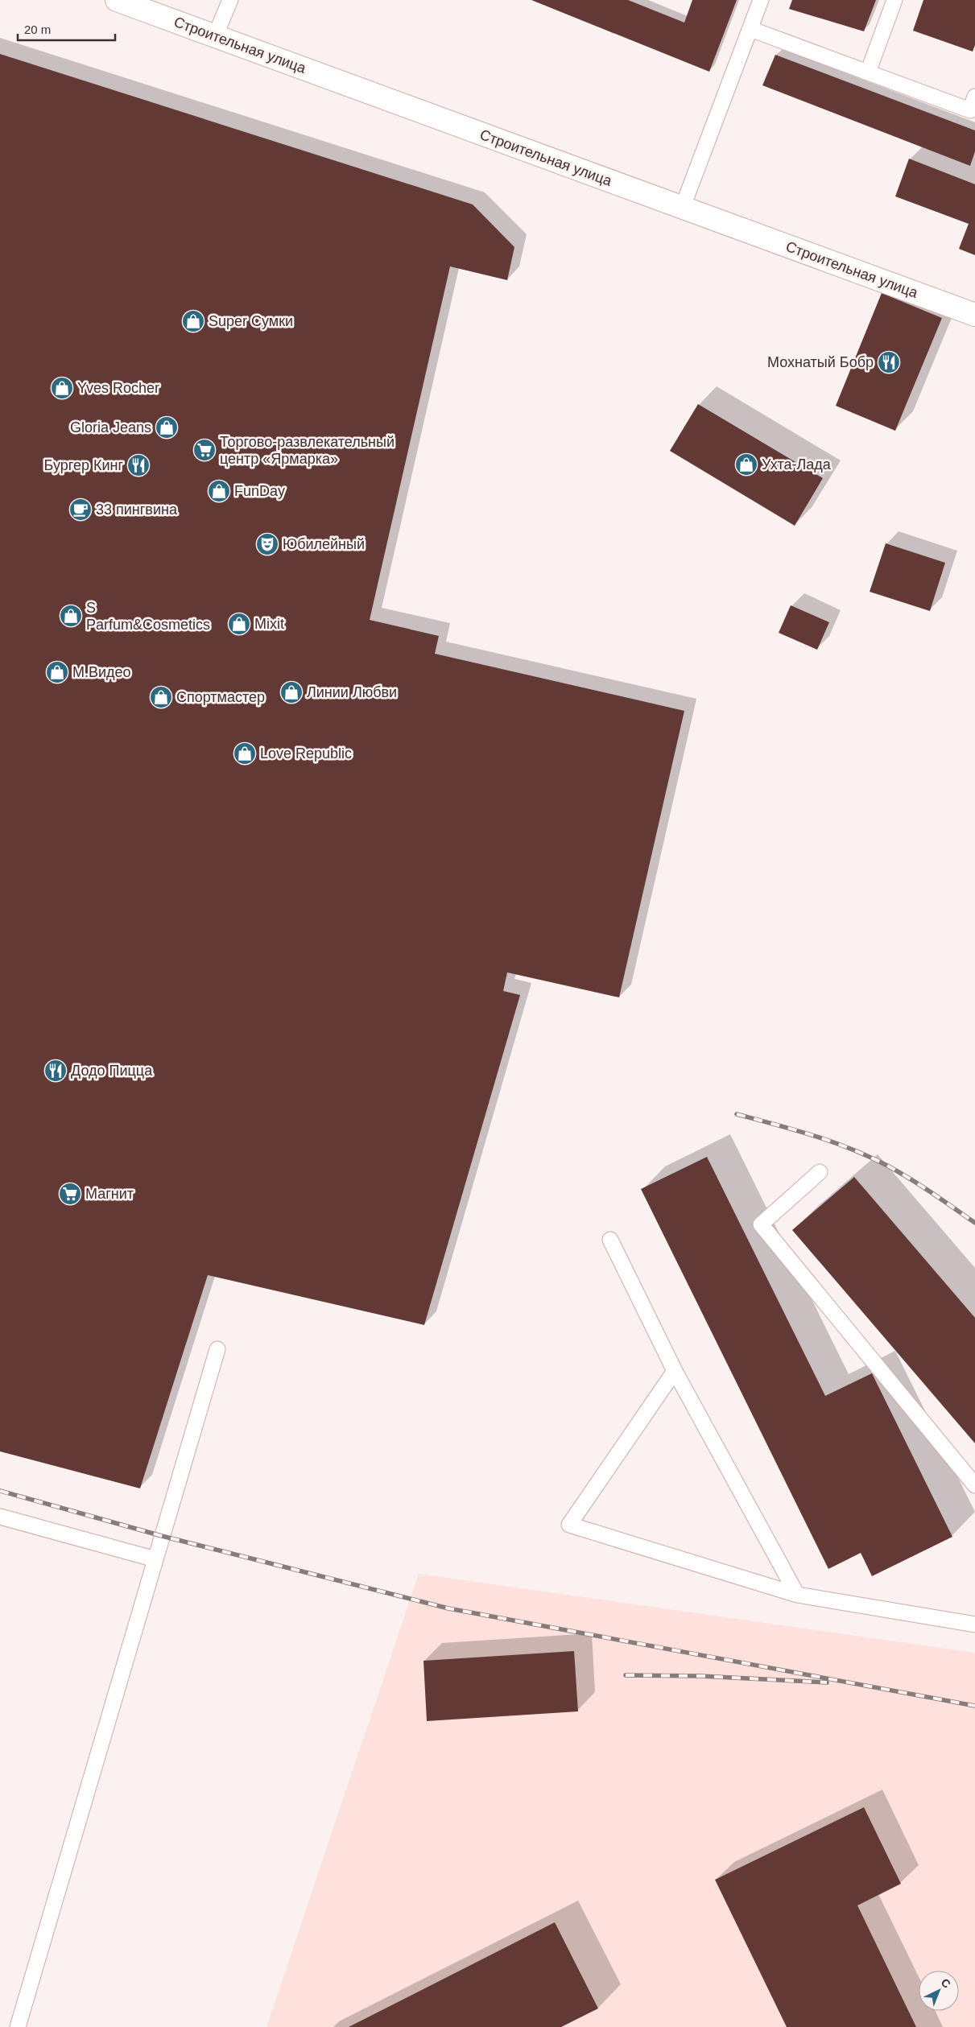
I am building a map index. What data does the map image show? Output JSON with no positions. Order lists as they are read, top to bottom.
{
  "streets": {
    "street": ["Строительная улица"]
  },
  "places": {
    "shop": [
      "Super Сумки",
      "Yves Rocher",
      "Gloria Jeans",
      "Ухта-Лада",
      "FunDay",
      "S Parfum&Cosmetics",
      "Mixit",
      "М.Видео",
      "Линии Любви",
      "Спортмастер",
      "Love Republic"
    ],
    "restaurant": ["Мохнатый Бобр", "Бургер Кинг", "Додо Пицца"],
    "supermarket": ["Торгово-развлекательный центр «Ярмарка»", "Магнит"],
    "cafe": ["33 пингвина"],
    "theatre": ["Юбилейный"]
  },
  "scale_bar": "20 m",
  "north": "top right"
}
